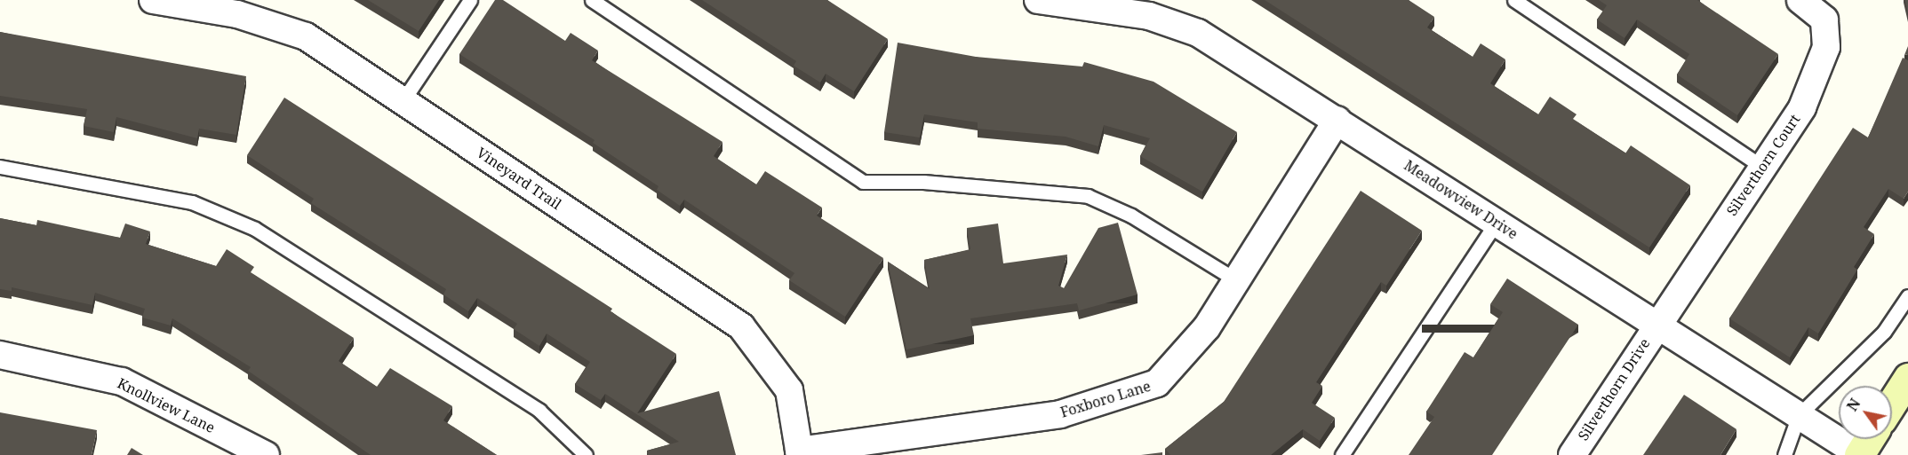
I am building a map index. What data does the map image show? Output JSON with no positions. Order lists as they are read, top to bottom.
{
  "streets": {
    "street": [
      "Silverthorn Court",
      "Vineyard Trail",
      "Meadowview Drive",
      "Silverthorn Drive",
      "Foxboro Lane",
      "Knollview Lane"
    ]
  },
  "crossings": [
    ["Silverthorn Court", "Meadowview Drive"],
    ["Silverthorn Court", "Silverthorn Drive"],
    ["Vineyard Trail", "Foxboro Lane"],
    ["Meadowview Drive", "Silverthorn Drive"],
    ["Meadowview Drive", "Foxboro Lane"]
  ],
  "north": "top left"
}
